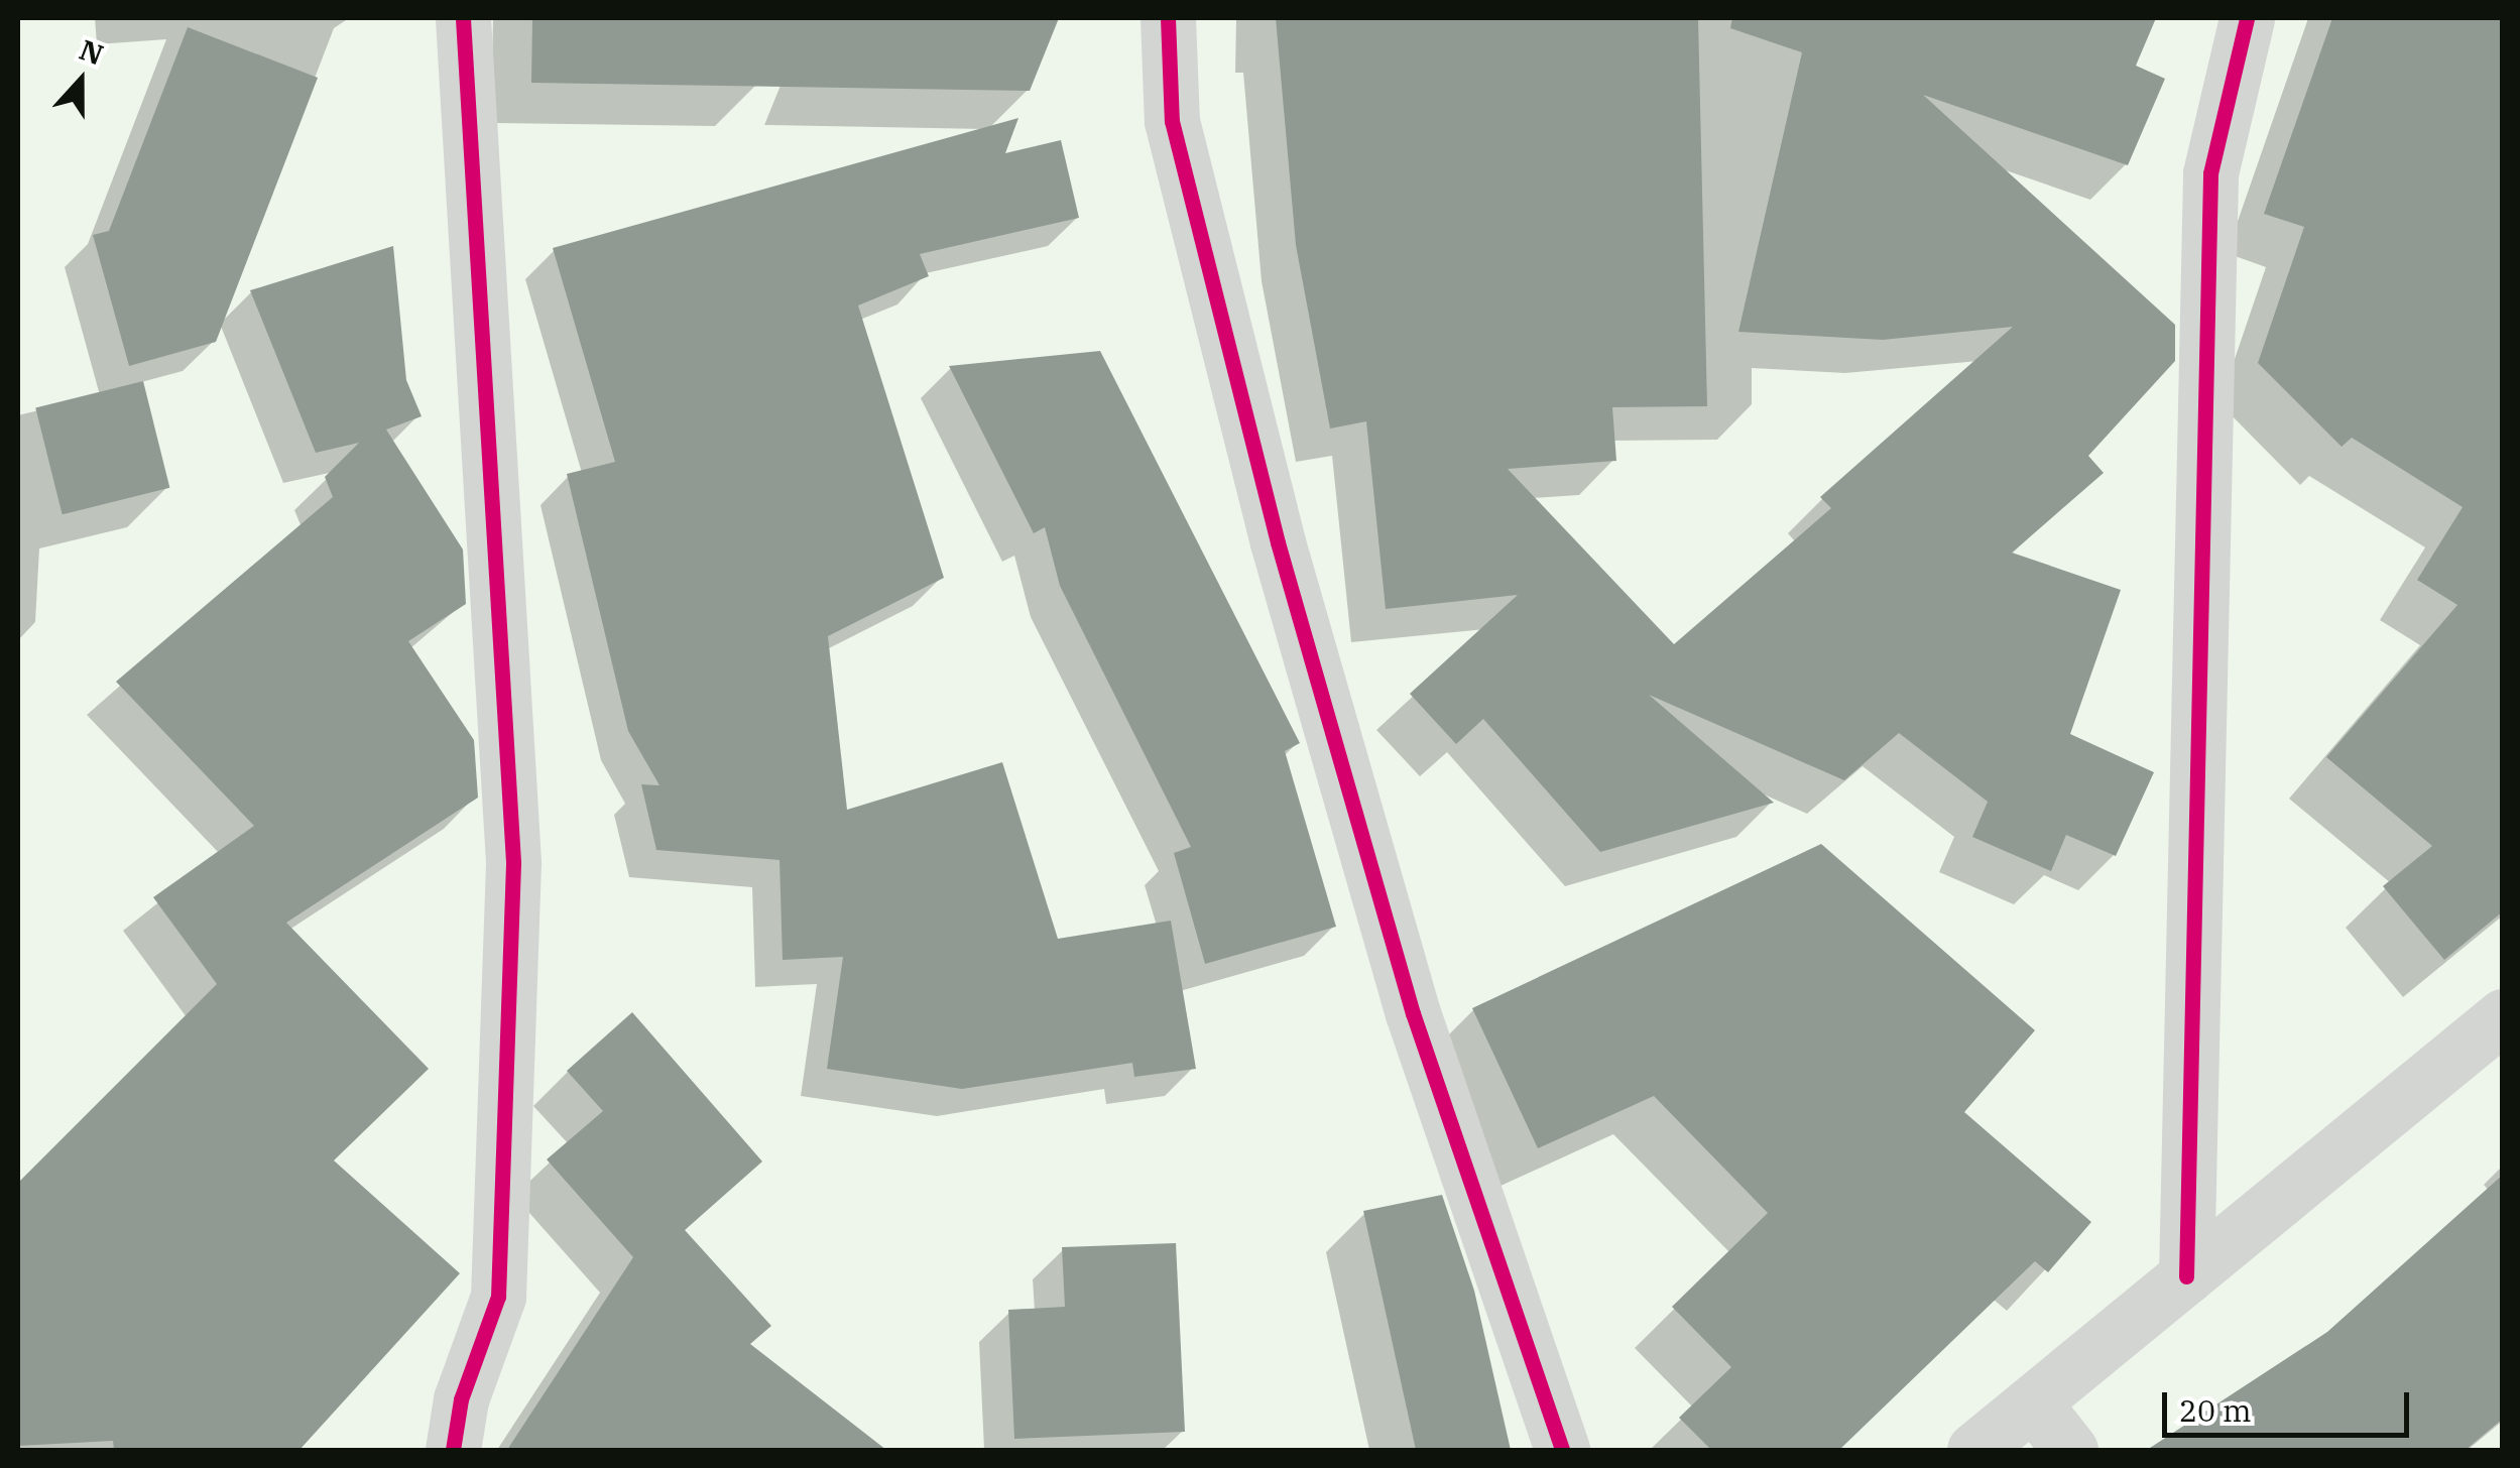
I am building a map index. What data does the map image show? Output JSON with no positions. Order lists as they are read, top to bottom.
{
  "scale_bar": "20 m",
  "north": "top"
}
